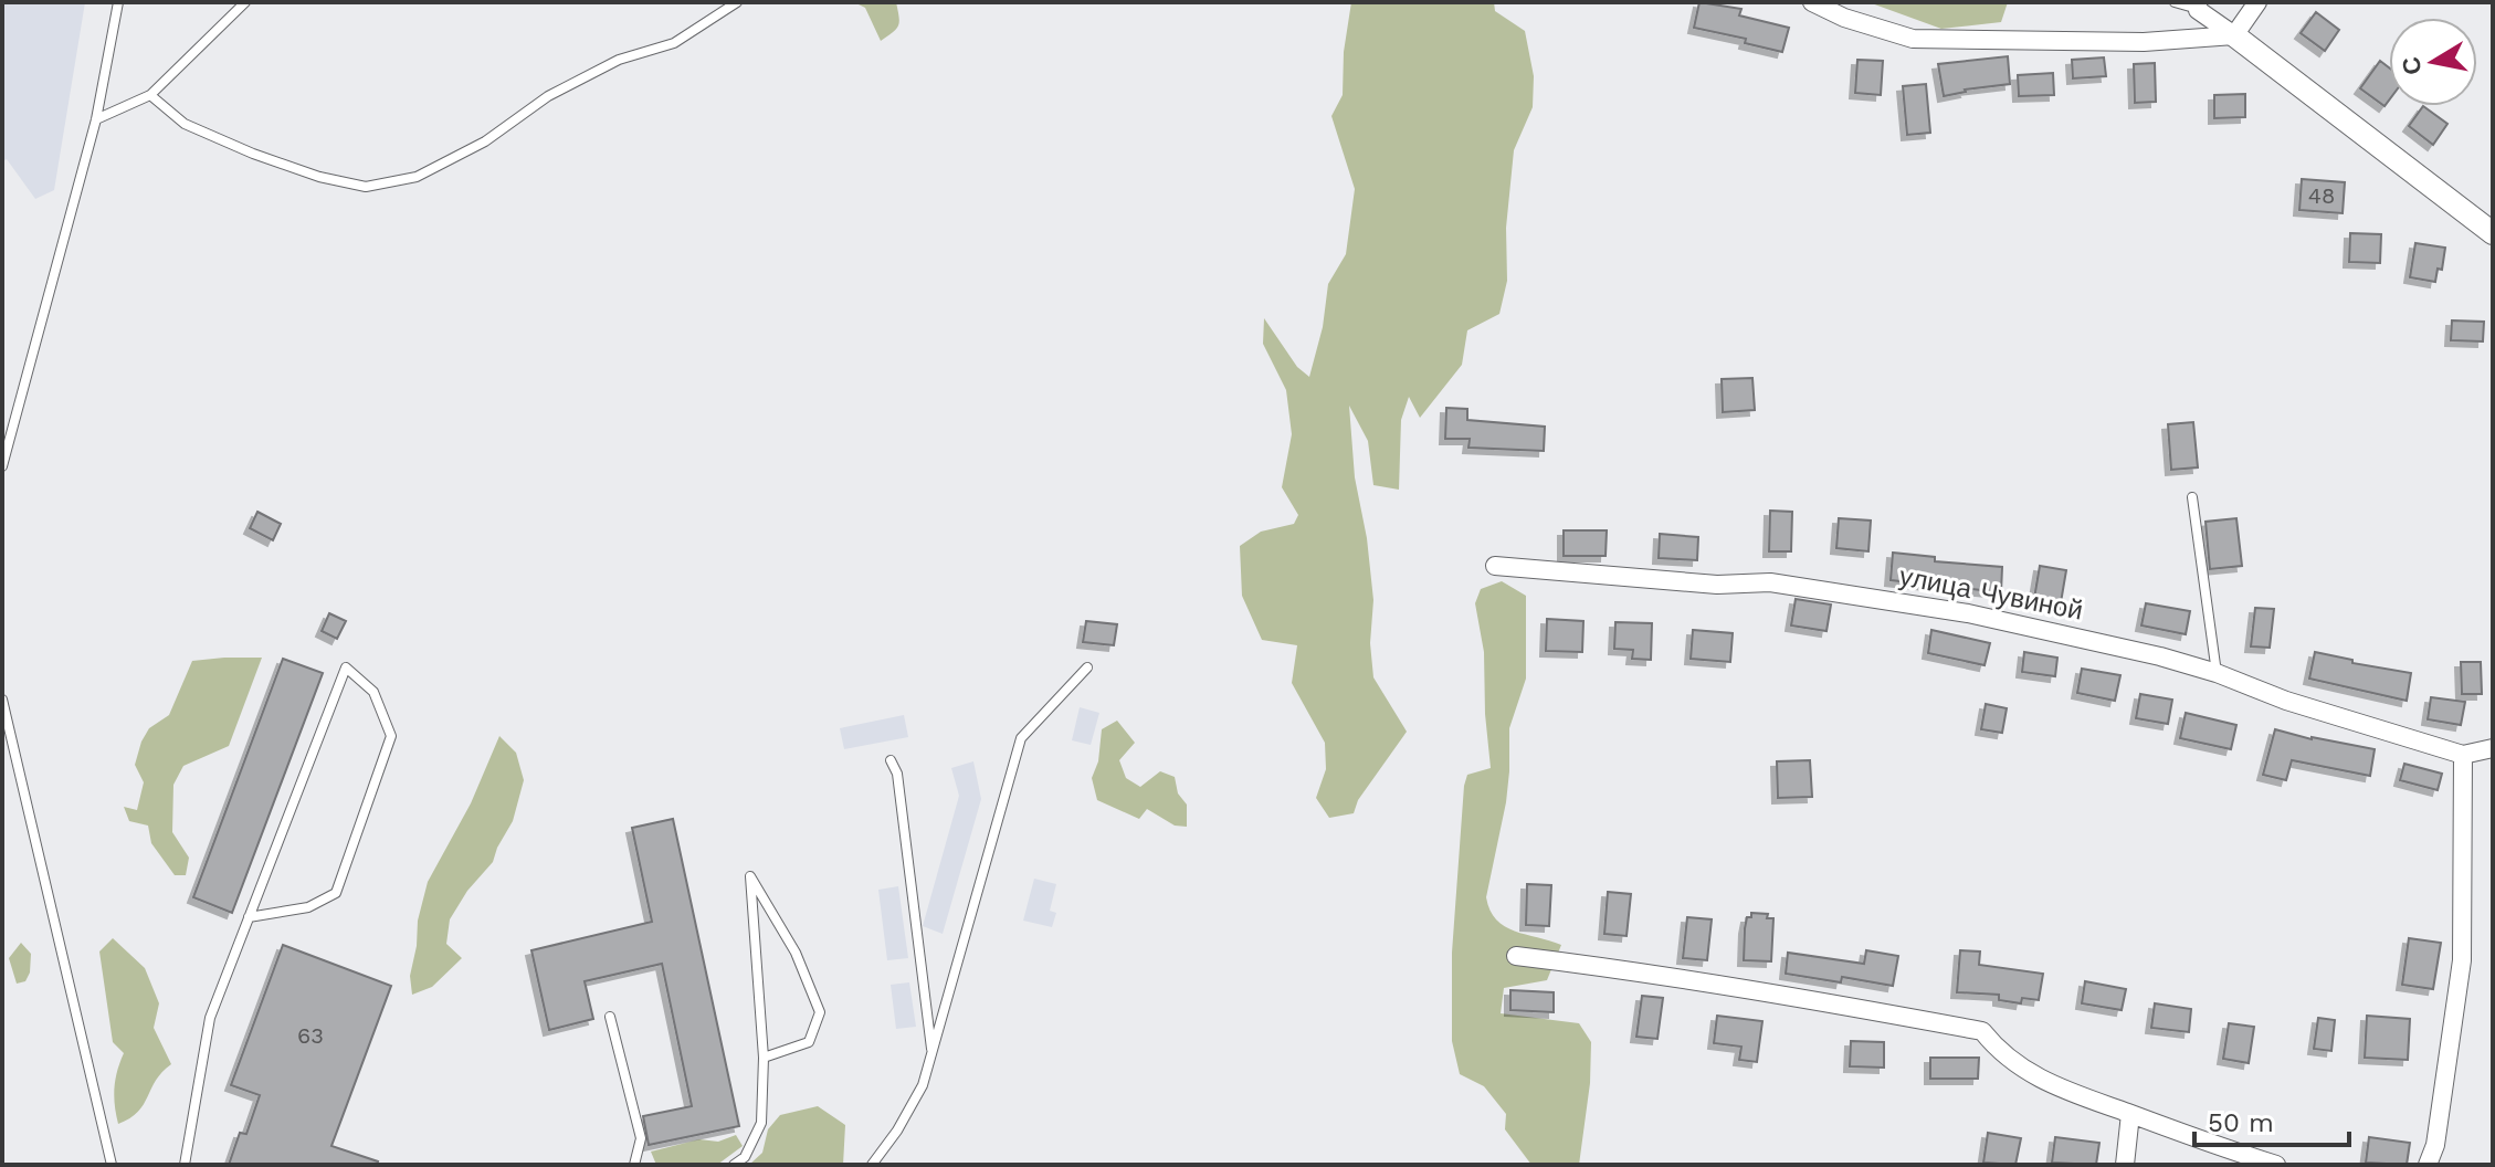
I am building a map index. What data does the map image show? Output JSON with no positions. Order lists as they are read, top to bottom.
{
  "streets": {
    "street": ["улица Чувиной"]
  },
  "house_numbers": ["48", "63"],
  "scale_bar": "50 m",
  "north": "left"
}
